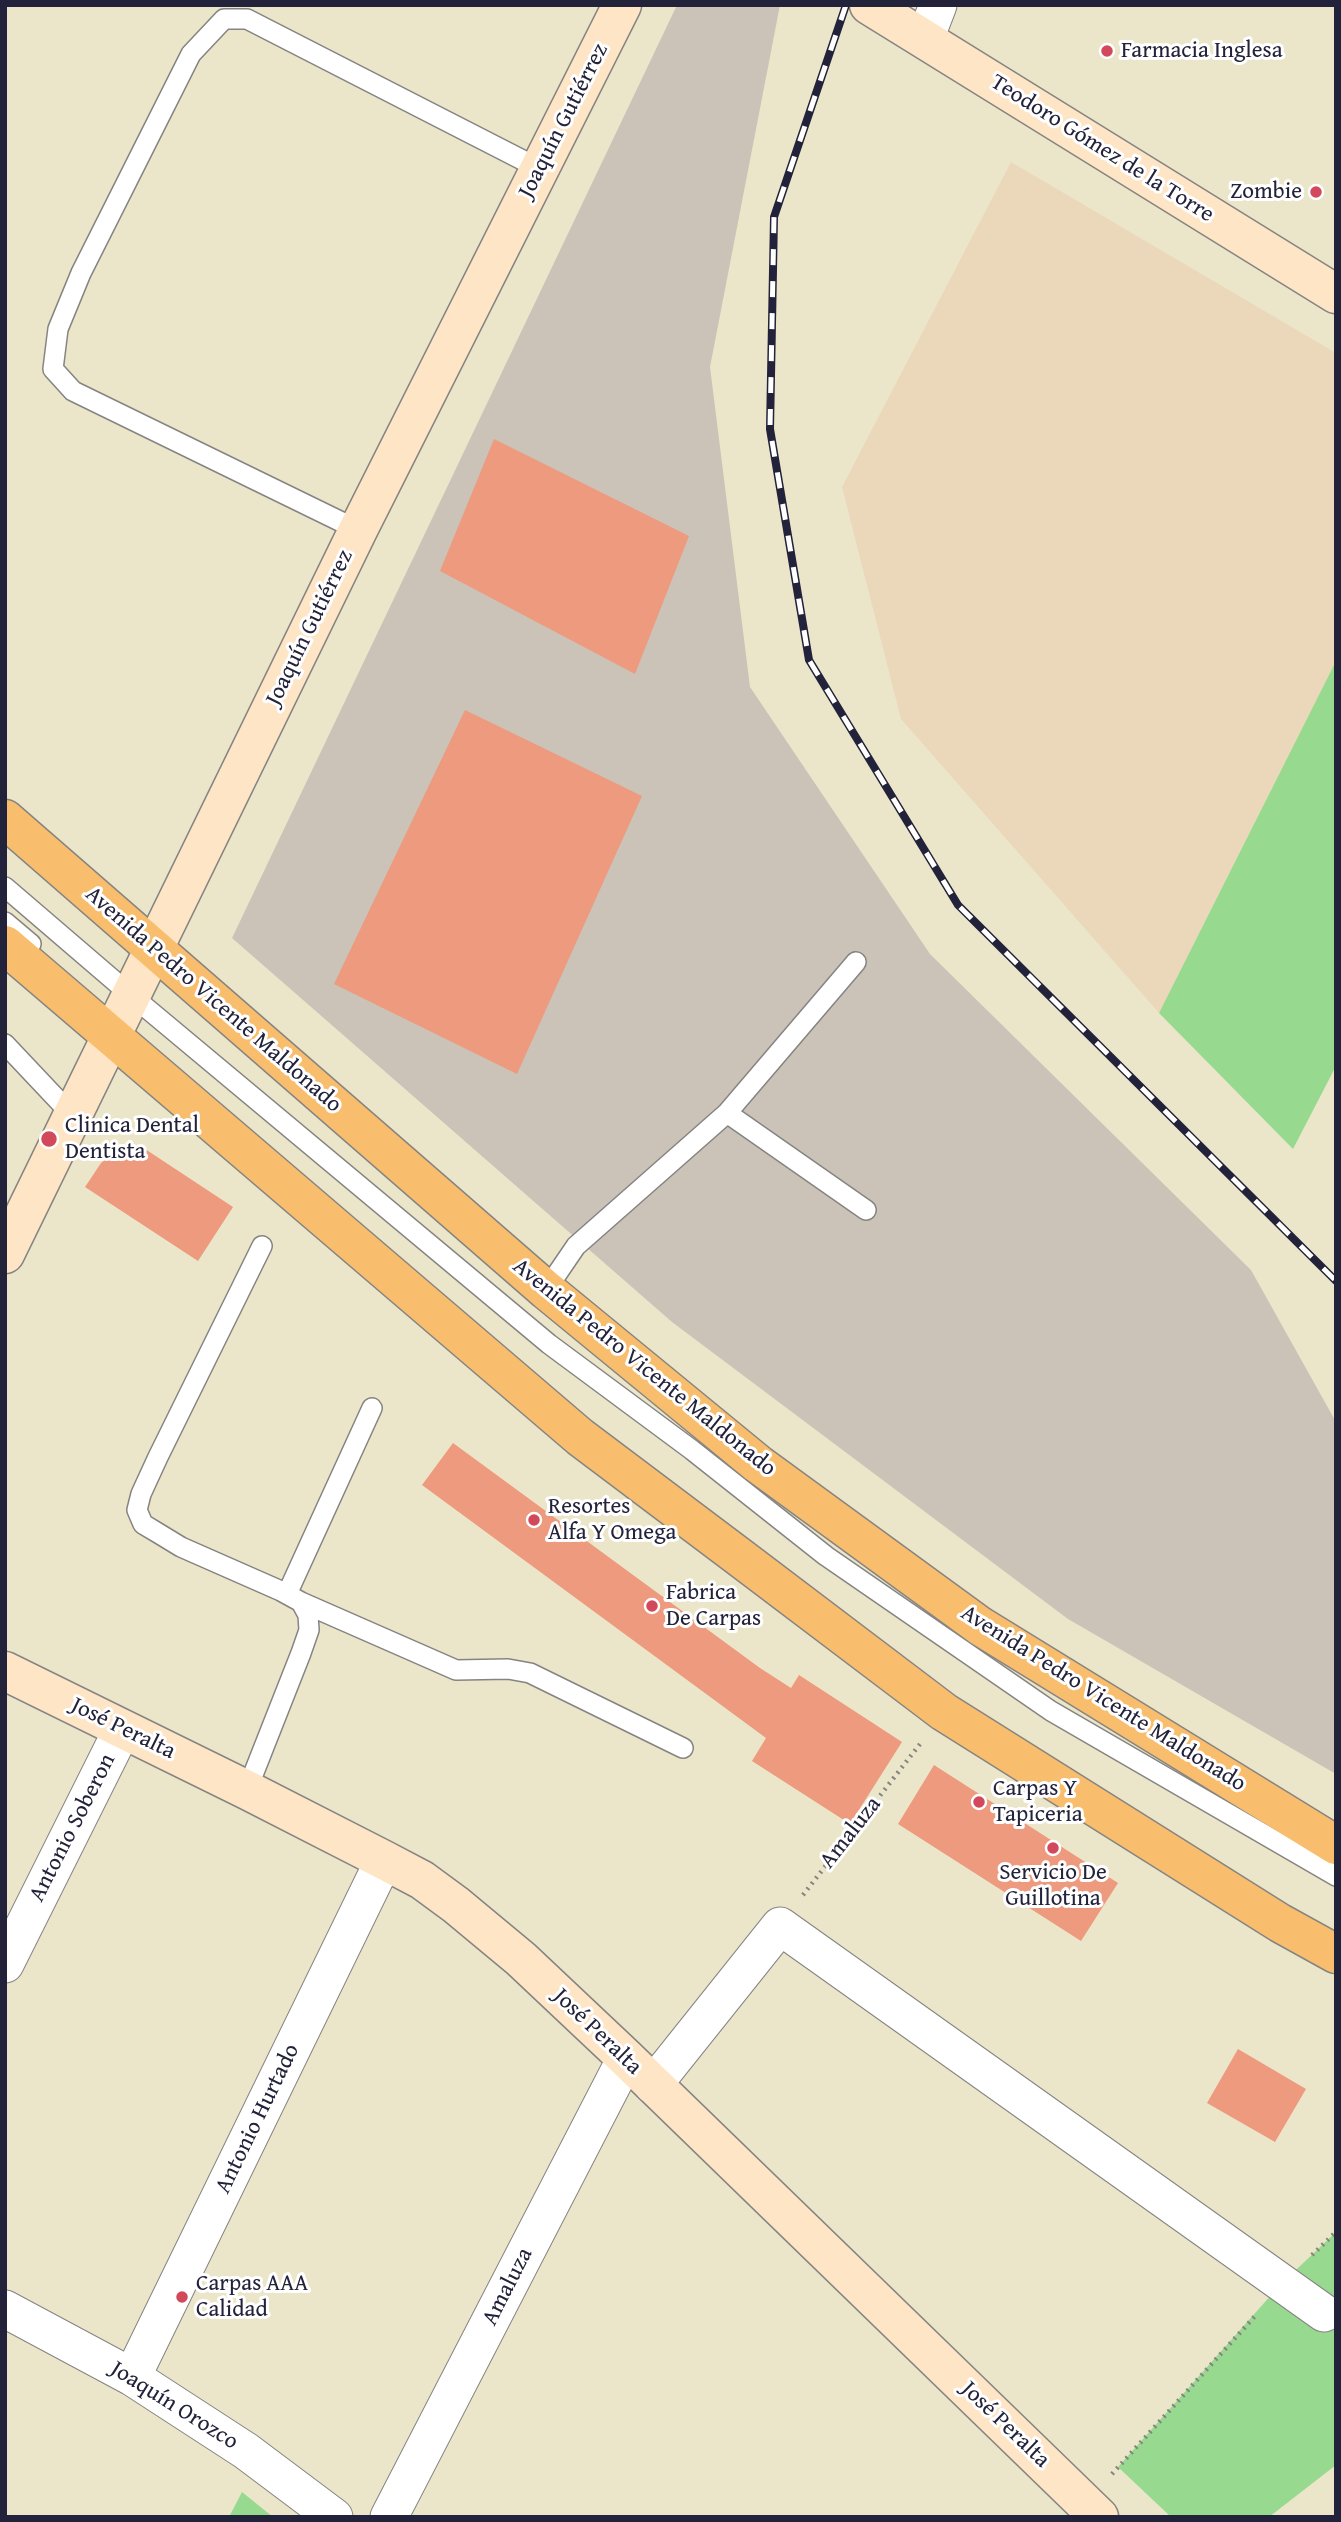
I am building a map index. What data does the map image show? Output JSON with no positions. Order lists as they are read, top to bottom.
{
  "streets": {
    "main road": ["Avenida Pedro Vicente Maldonado"],
    "street": [
      "Joaquín Gutiérrez",
      "Teodoro Gómez de la Torre",
      "José Peralta",
      "Antonio Soberon",
      "Amaluza",
      "Antonio Hurtado",
      "Joaquín Orozco"
    ]
  },
  "crossings": [
    ["Joaquín Gutiérrez", "Avenida Pedro Vicente Maldonado"],
    ["José Peralta", "Antonio Soberon"],
    ["José Peralta", "Amaluza"],
    ["José Peralta", "Antonio Hurtado"],
    ["Antonio Hurtado", "Joaquín Orozco"]
  ],
  "places": [
    "Farmacia Inglesa",
    "Zombie",
    "Clinica Dental Dentista",
    "Resortes Alfa Y Omega",
    "Fabrica De Carpas",
    "Carpas Y Tapiceria",
    "Servicio De Guillotina",
    "Carpas AAA Calidad"
  ]
}
